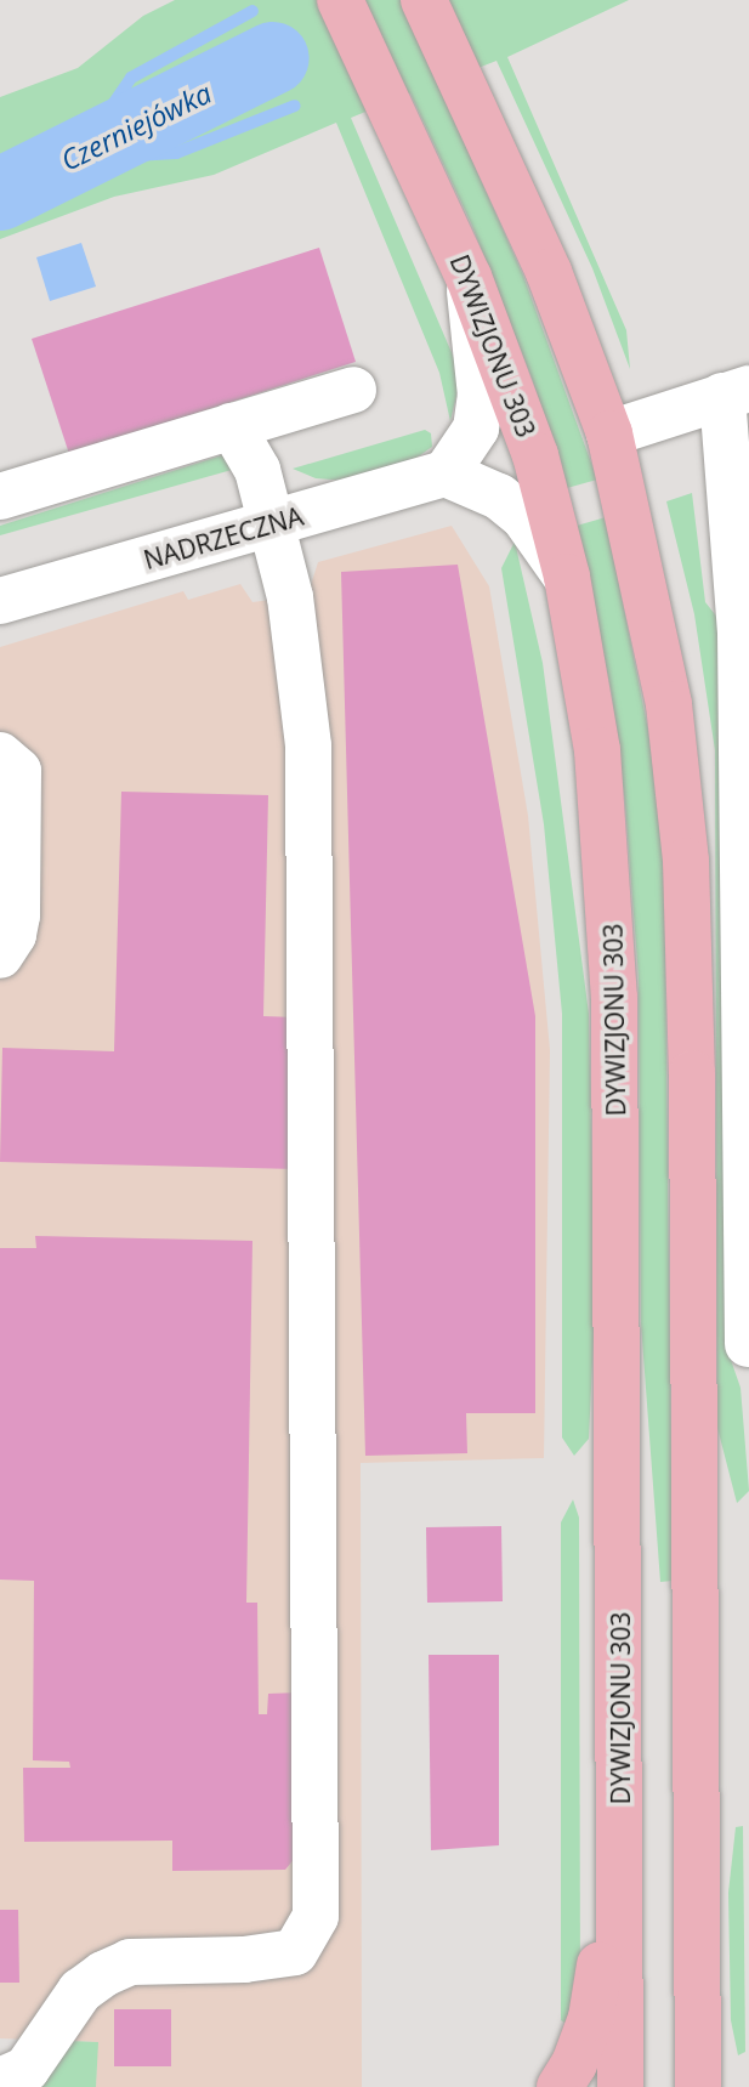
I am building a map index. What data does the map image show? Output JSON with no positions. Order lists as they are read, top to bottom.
{
  "streets": {
    "main road": ["DYWIZJONU 303"],
    "street": ["NADRZECZNA"]
  },
  "water": ["Czerniejówka"]
}
